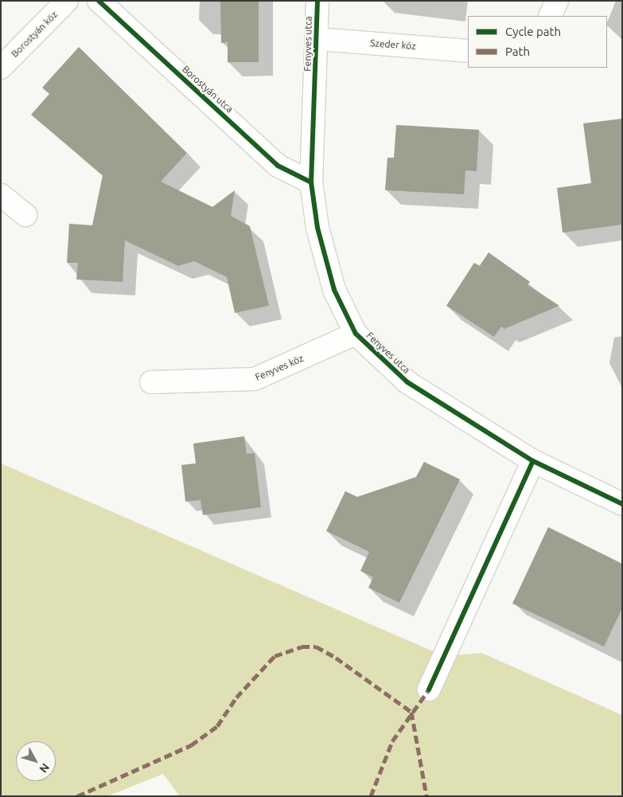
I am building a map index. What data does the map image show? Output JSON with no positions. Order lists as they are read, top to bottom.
{
  "streets": {
    "street": [
      "Borostyán köz",
      "Fenyves utca",
      "Szeder köz",
      "Borostyán utca",
      "Fenyves köz"
    ]
  },
  "crossings": [
    ["Fenyves utca", "Szeder köz"],
    ["Fenyves utca", "Borostyán utca"],
    ["Fenyves utca", "Fenyves köz"]
  ],
  "legend": ["Cycle path", "Path"],
  "north": "bottom right"
}
